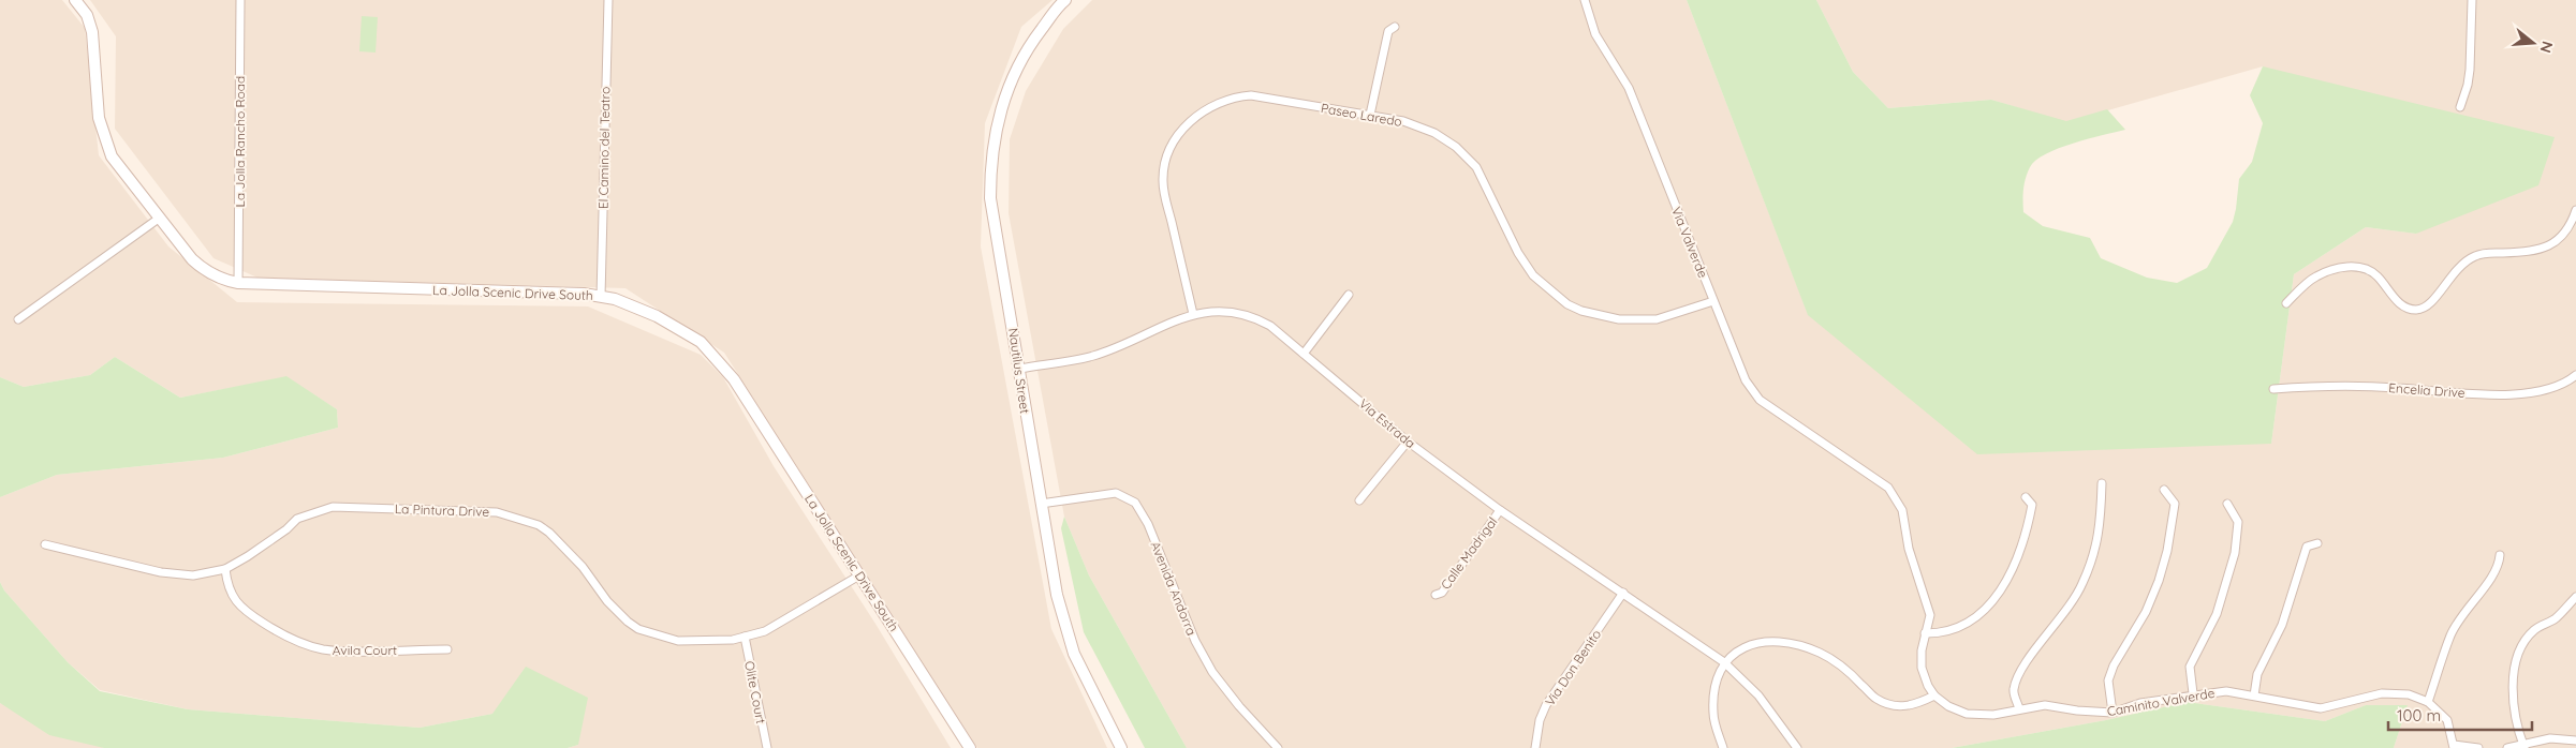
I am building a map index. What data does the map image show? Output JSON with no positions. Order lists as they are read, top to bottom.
{
  "streets": {
    "street": [
      "Paseo Laredo",
      "La Jolla Rancho Road",
      "El Camino del Teatro",
      "Via Valverde",
      "La Jolla Scenic Drive South",
      "Nautilus Street",
      "Encelia Drive",
      "Via Estrada",
      "La Pintura Drive",
      "Calle Madrigal",
      "Avenida Andorra",
      "Avila Court",
      "Via Don Benito",
      "Olite Court",
      "Caminito Valverde"
    ]
  },
  "crossings": [
    ["Paseo Laredo", "Via Valverde"],
    ["Paseo Laredo", "Via Estrada"],
    ["La Jolla Rancho Road", "La Jolla Scenic Drive South"],
    ["El Camino del Teatro", "La Jolla Scenic Drive South"],
    ["La Jolla Scenic Drive South", "La Pintura Drive"],
    ["Nautilus Street", "Via Estrada"],
    ["Nautilus Street", "Avenida Andorra"],
    ["Via Estrada", "Calle Madrigal"],
    ["Via Estrada", "Via Don Benito"],
    ["La Pintura Drive", "Avila Court"],
    ["La Pintura Drive", "Olite Court"]
  ],
  "scale_bar": "100 m",
  "north": "right"
}
